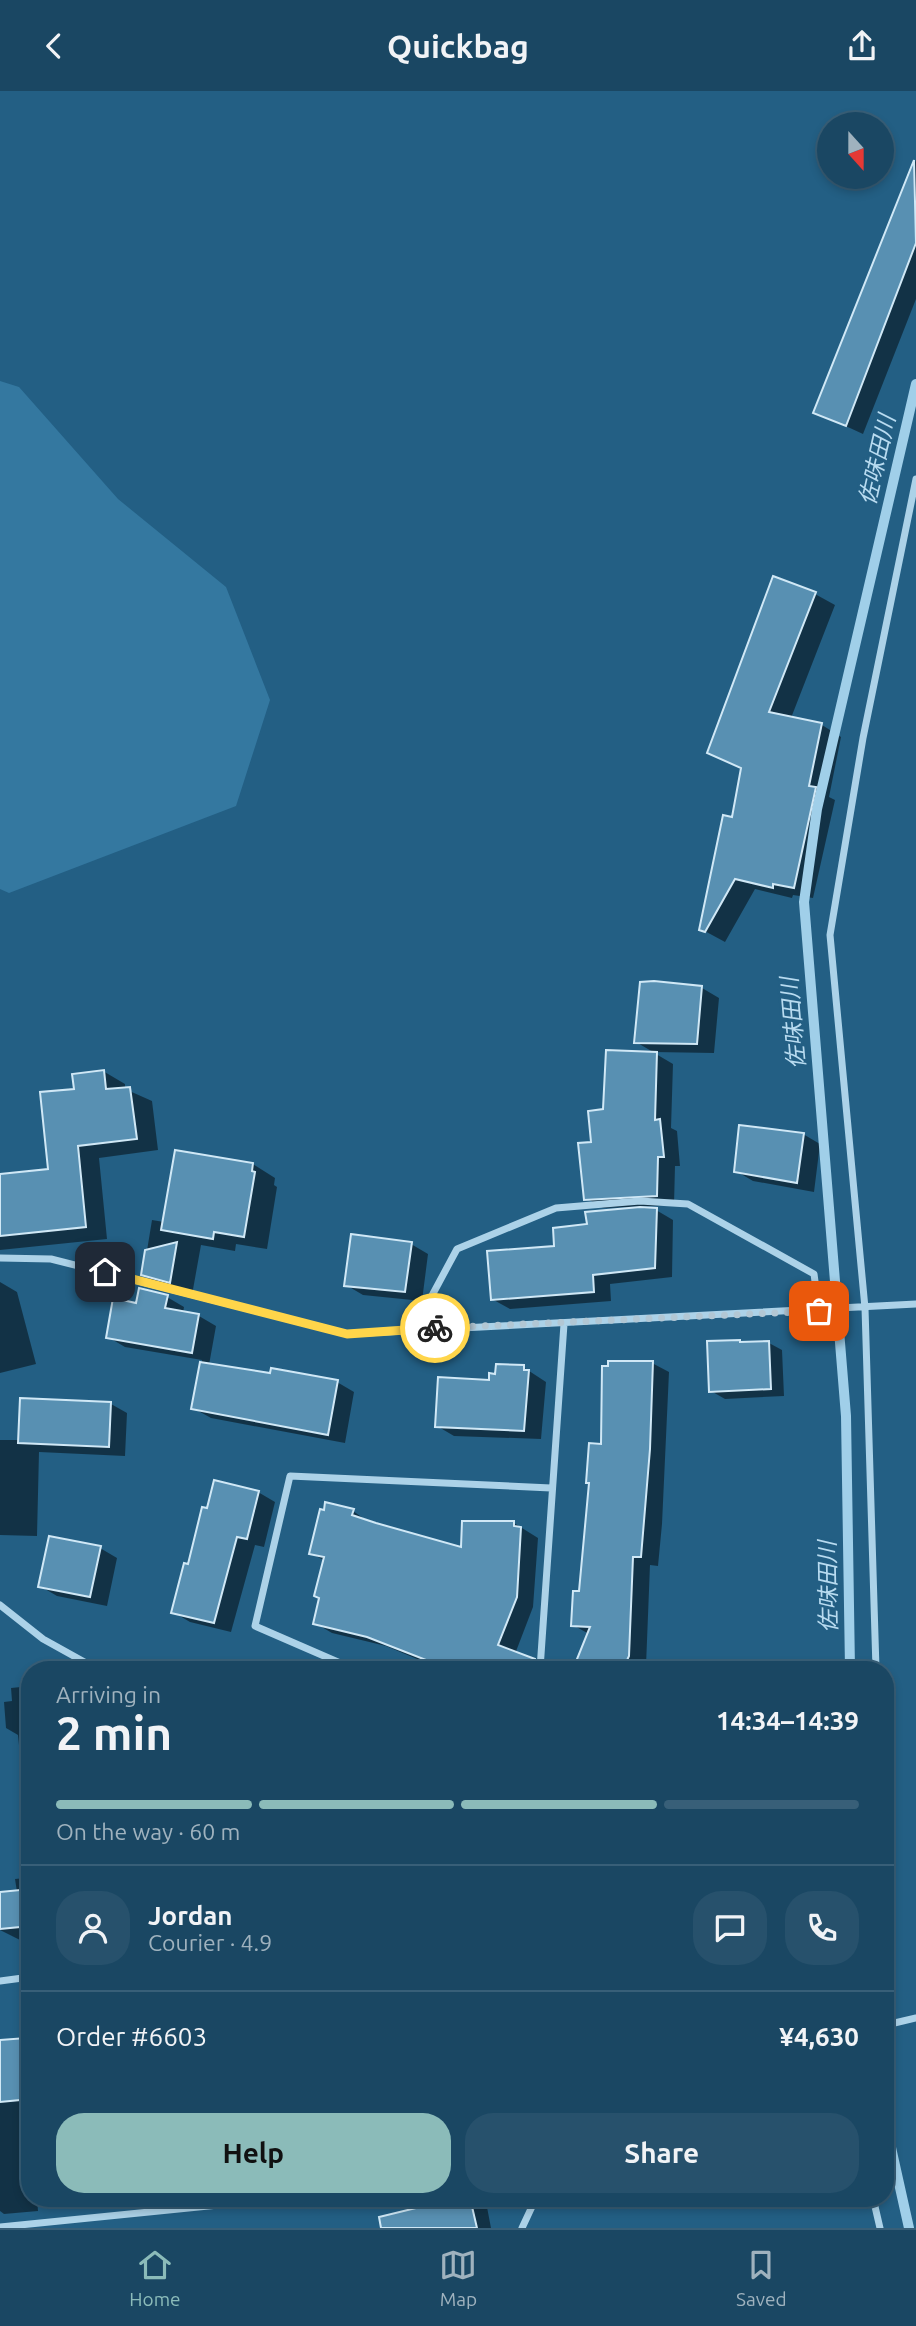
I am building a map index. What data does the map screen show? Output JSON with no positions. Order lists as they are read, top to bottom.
{
  "water": ["佐味田川"],
  "north": "bottom",
  "page": {
    "header": "Quickbag",
    "heading": ["2 min", "Arriving in", "14:34–14:39"],
    "panel": [
      "Jordan",
      "Courier · 4.9",
      "Order #6603",
      "¥4,630"
    ],
    "bar": "On the way · 60 m",
    "buttons": ["Help", "Share"],
    "tabs": ["Home", "Map", "Saved"]
  }
}
